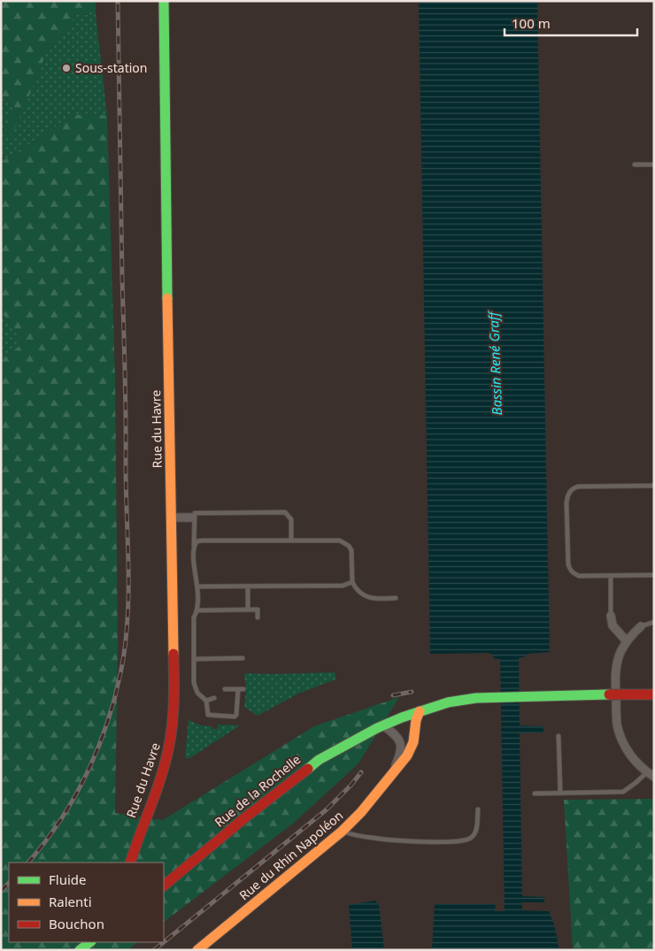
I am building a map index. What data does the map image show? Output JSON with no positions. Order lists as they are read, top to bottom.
{
  "streets": {
    "main road": ["Rue du Havre", "Rue de la Rochelle", "Rue du Rhin Napoléon"]
  },
  "crossings": [
    ["Rue de la Rochelle", "Rue du Rhin Napoléon"]
  ],
  "water": ["Bassin René Graff"],
  "places": ["Sous-station"],
  "legend": ["Fluide", "Ralenti", "Bouchon"],
  "scale_bar": "100 m"
}
